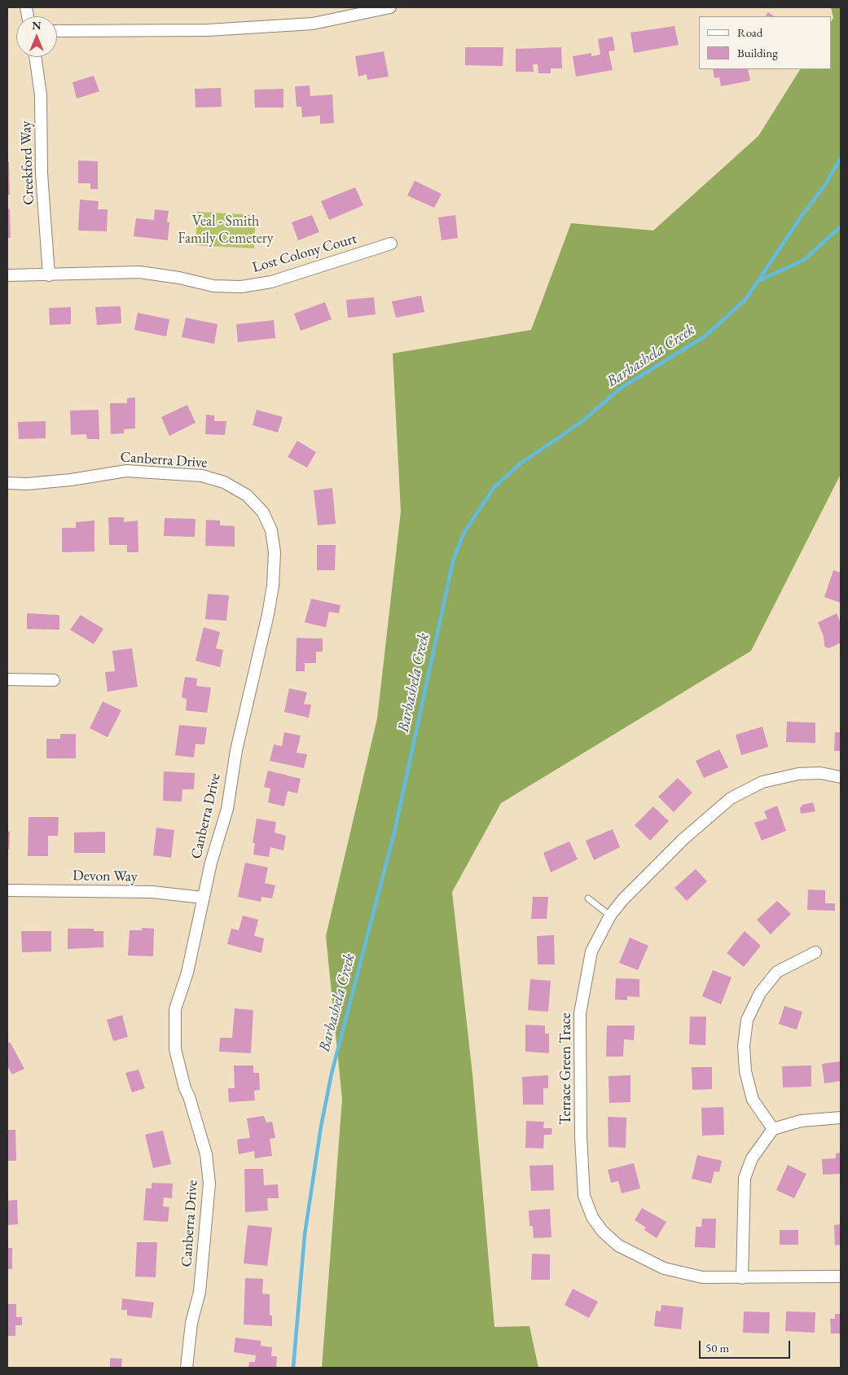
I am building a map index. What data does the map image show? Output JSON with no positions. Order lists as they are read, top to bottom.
{
  "streets": {
    "street": [
      "Creekford Way",
      "Lost Colony Court",
      "Canberra Drive",
      "Devon Way",
      "Terrace Green Trace"
    ]
  },
  "crossings": [
    ["Creekford Way", "Lost Colony Court"],
    ["Canberra Drive", "Devon Way"]
  ],
  "water": ["Barbashela Creek"],
  "parks": ["Veal - Smith Family Cemetery"],
  "legend": ["Road", "Building"],
  "scale_bar": "50 m",
  "north": "top"
}
